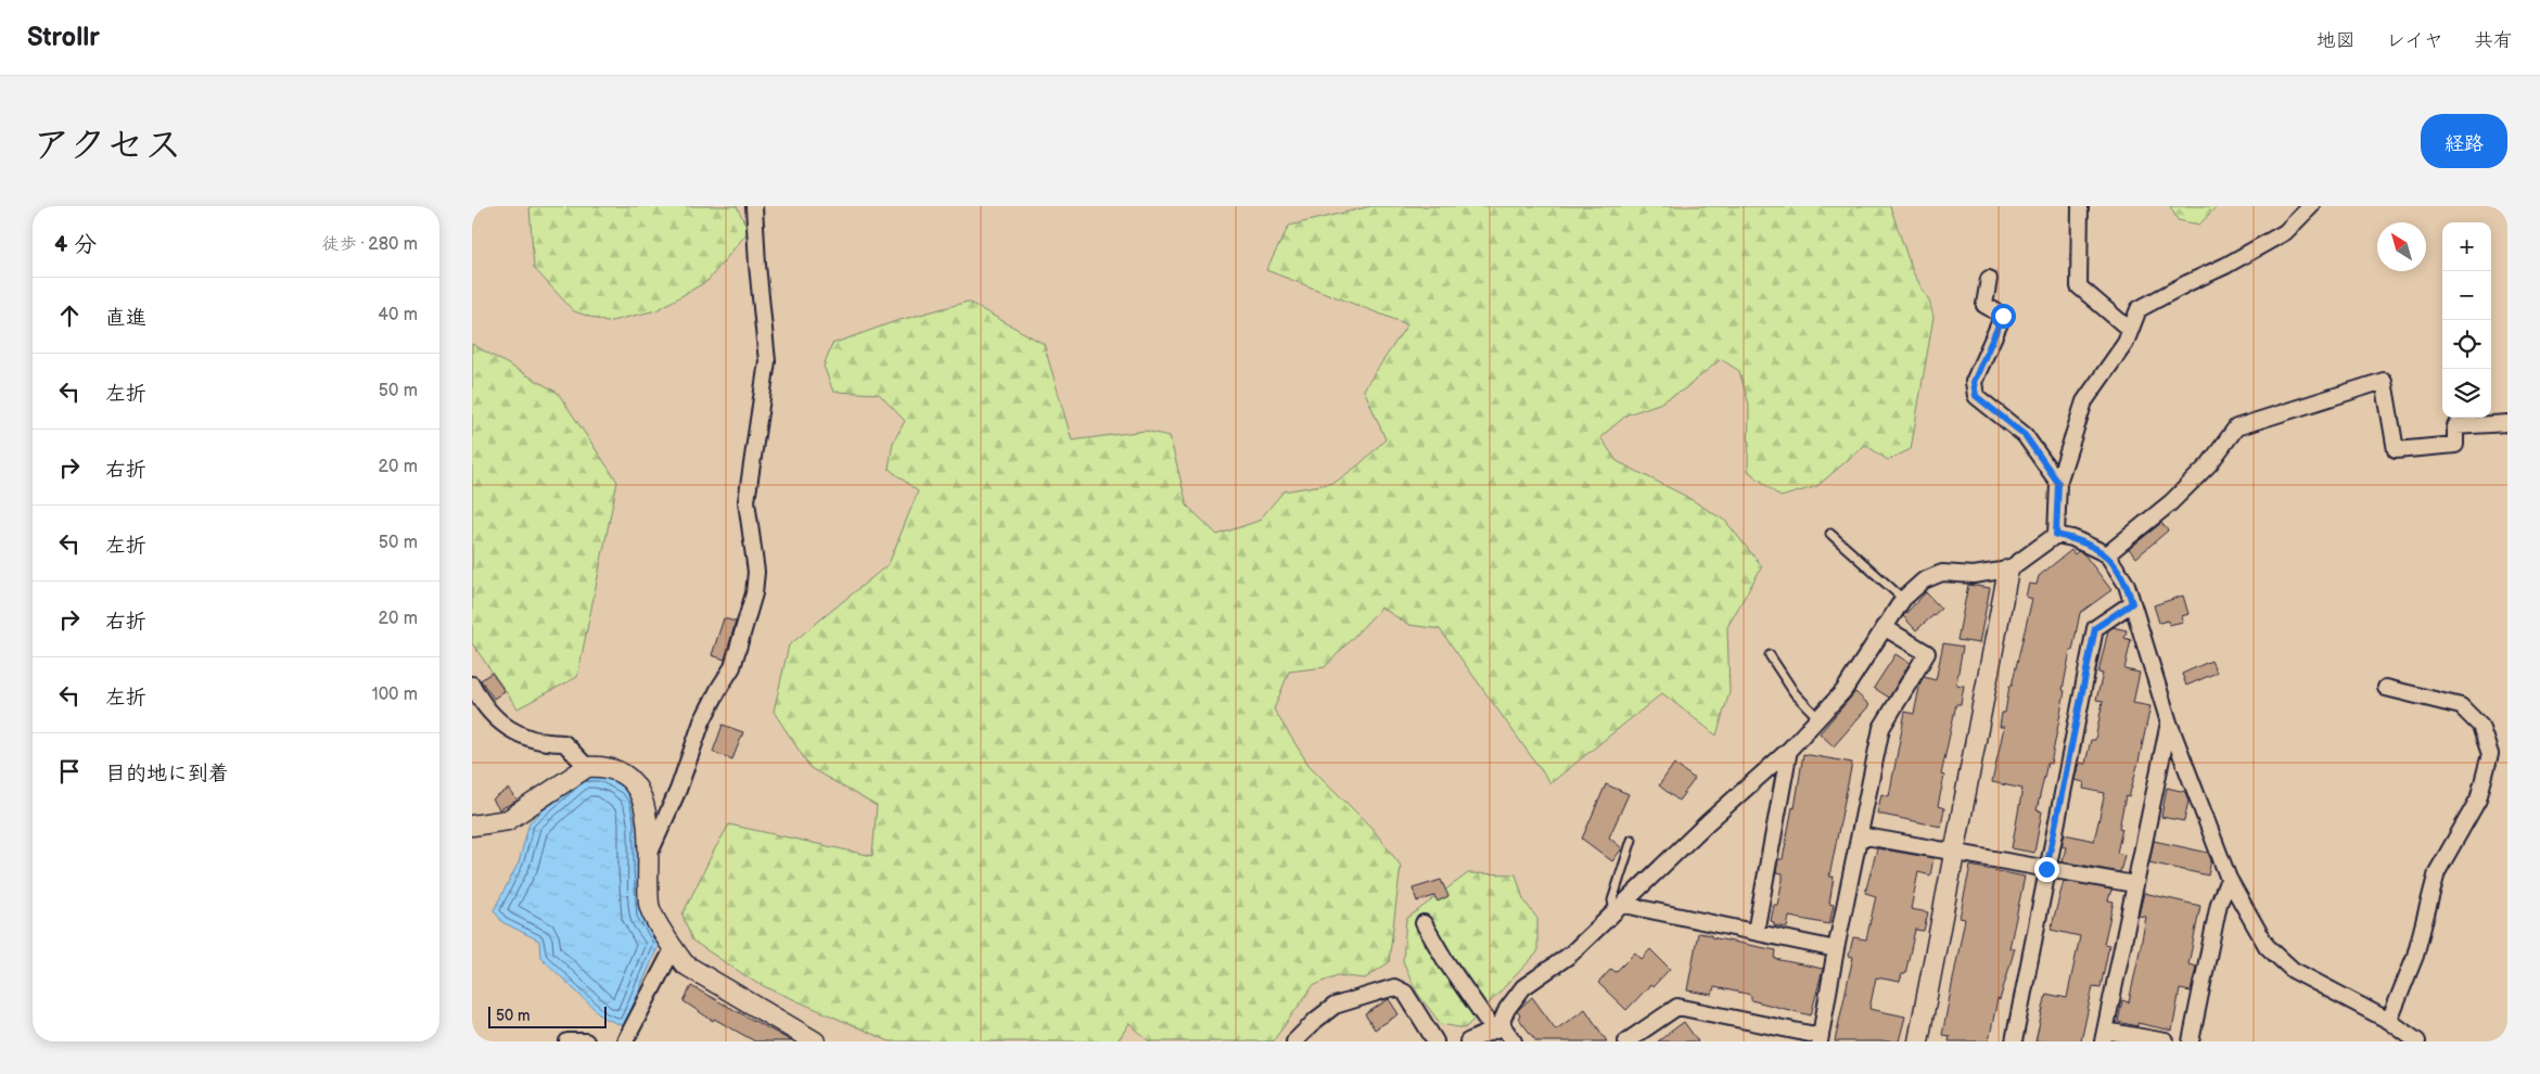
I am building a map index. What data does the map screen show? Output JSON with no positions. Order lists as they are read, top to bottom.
{
  "scale_bar": "50 m",
  "north": "top left",
  "page": {
    "header": "Strollr",
    "nav": ["地図", "レイヤ", "共有"],
    "title": "アクセス",
    "buttons": "経路",
    "heading": ["4 分", "徒歩 · 280 m"],
    "map_buttons": ["+", "−"],
    "list": [
      ["直進", "40 m"],
      ["左折", "50 m"],
      ["右折", "20 m"],
      ["左折", "50 m"],
      ["右折", "20 m"],
      ["左折", "100 m"],
      "目的地に到着"
    ],
    "scale": "50 m"
  }
}
